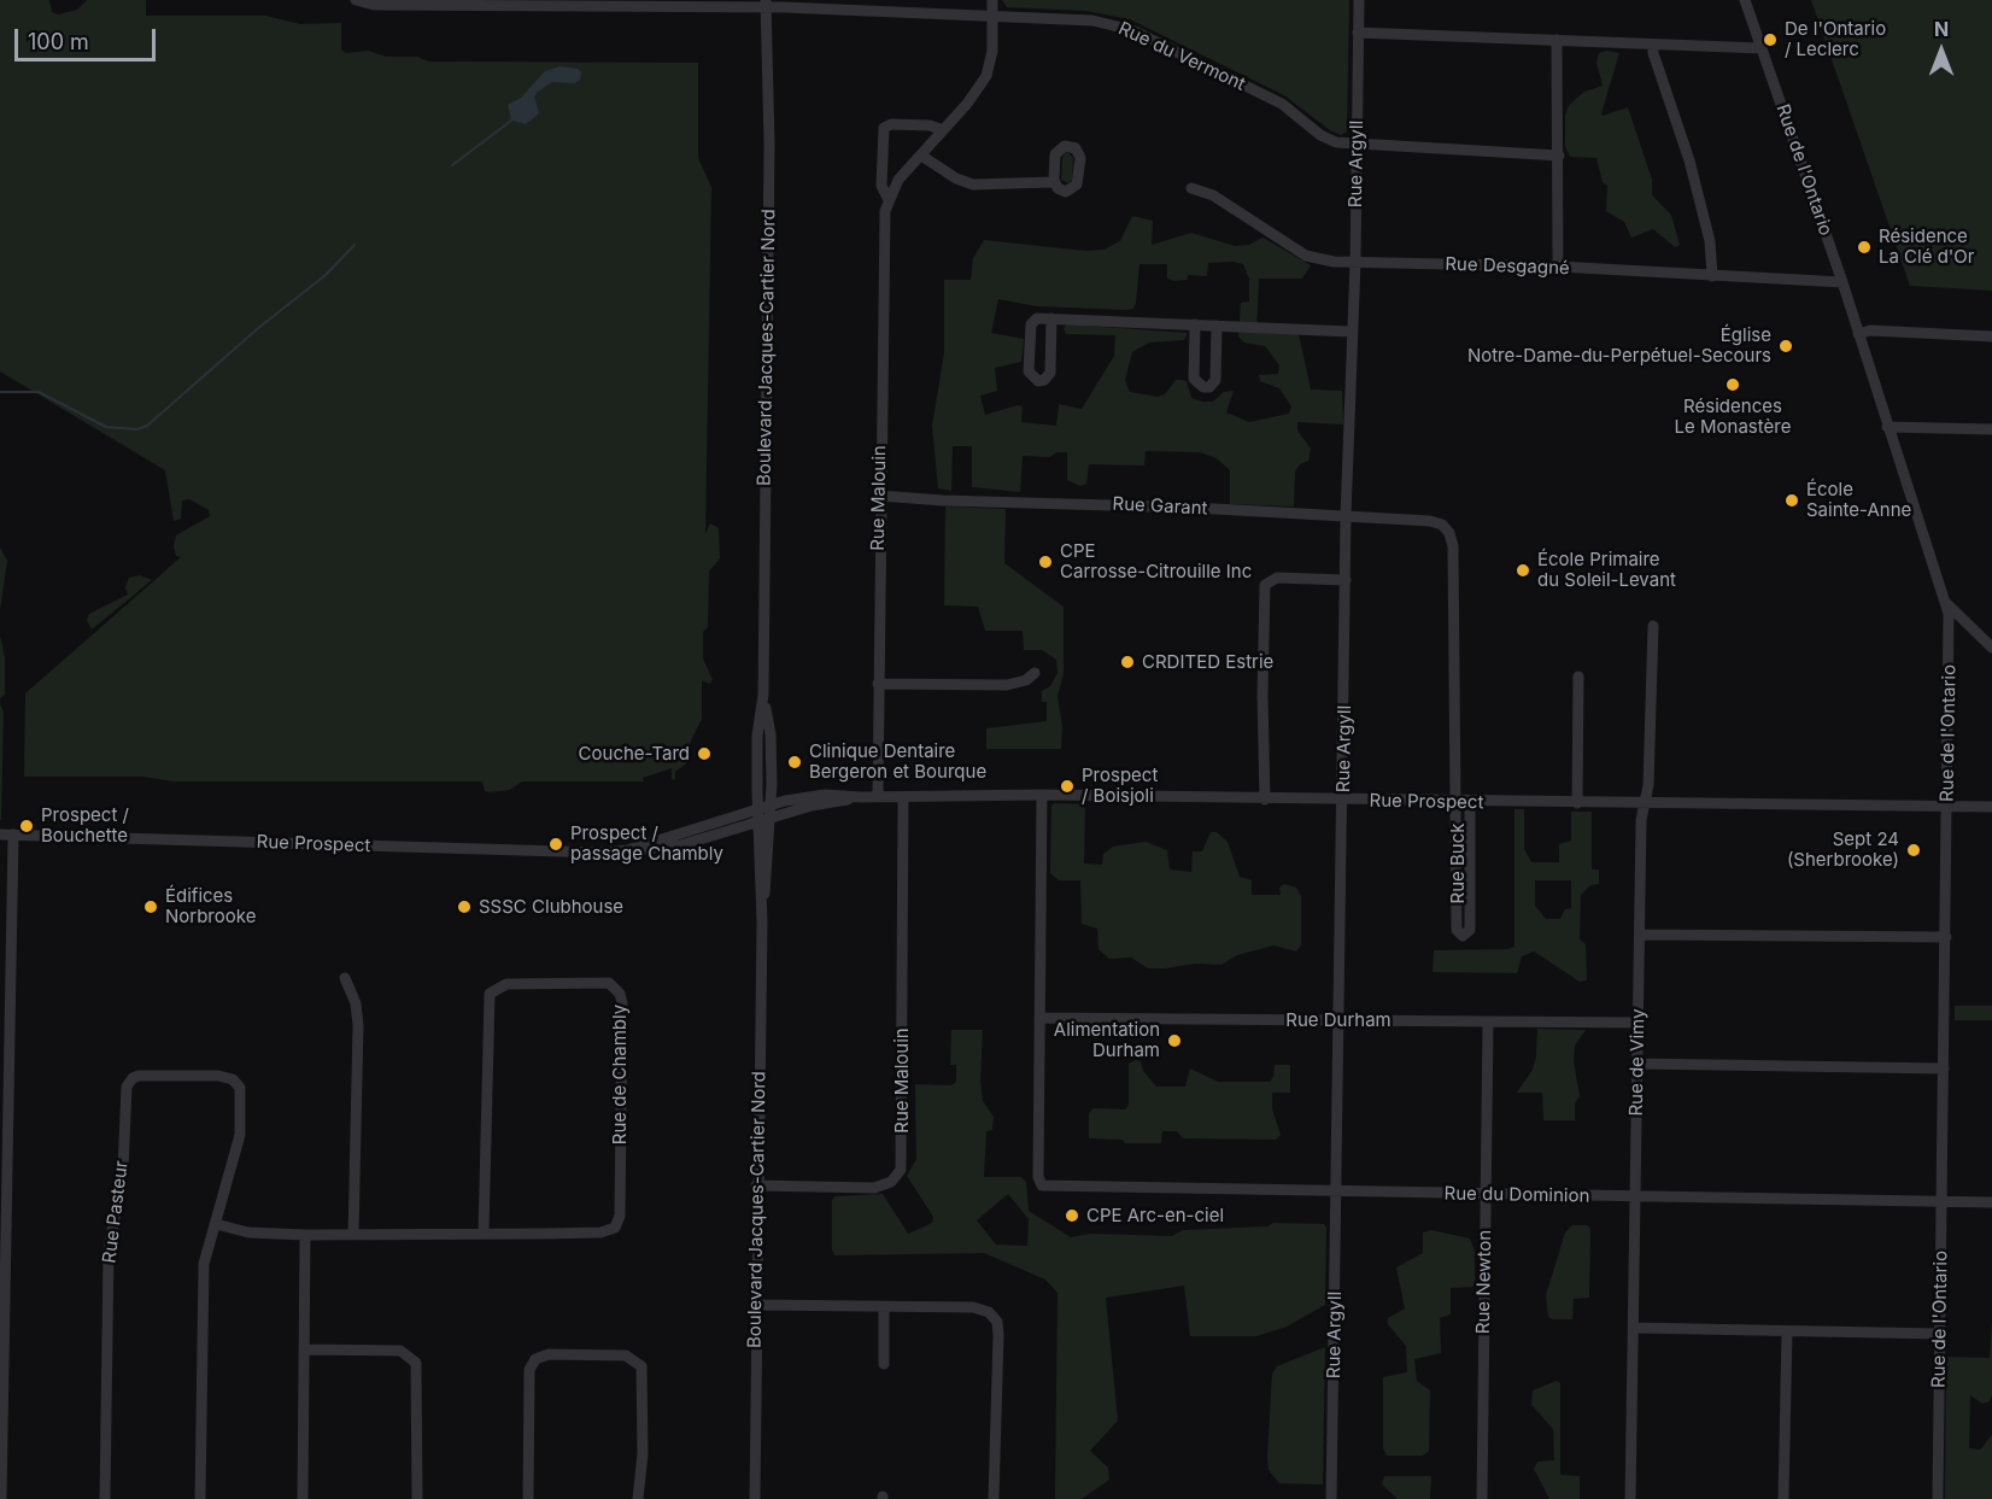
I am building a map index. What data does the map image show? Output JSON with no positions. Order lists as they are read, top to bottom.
{
  "streets": {
    "street": [
      "Rue du Vermont",
      "Rue Argyll",
      "Rue de l'Ontario",
      "Rue Desgagné",
      "Boulevard Jacques-Cartier Nord",
      "Rue Malouin",
      "Rue Garant",
      "Rue Prospect",
      "Rue Buck",
      "Rue Durham",
      "Rue de Vimy",
      "Rue de Chambly",
      "Rue du Dominion",
      "Rue Pasteur",
      "Rue Newton"
    ]
  },
  "crossings": [
    ["Rue du Vermont", "Rue Argyll"],
    ["Rue du Vermont", "Boulevard Jacques-Cartier Nord"],
    ["Rue Argyll", "Rue Desgagné"],
    ["Rue Argyll", "Rue Garant"],
    ["Rue Argyll", "Rue Prospect"],
    ["Rue Argyll", "Rue Durham"],
    ["Rue Argyll", "Rue du Dominion"],
    ["Rue de l'Ontario", "Rue Desgagné"],
    ["Rue de l'Ontario", "Rue Prospect"],
    ["Rue de l'Ontario", "Rue du Dominion"],
    ["Boulevard Jacques-Cartier Nord", "Rue Malouin"],
    ["Boulevard Jacques-Cartier Nord", "Rue Prospect"],
    ["Rue Malouin", "Rue Garant"],
    ["Rue Malouin", "Rue Prospect"],
    ["Rue Garant", "Rue Buck"],
    ["Rue Prospect", "Rue Buck"],
    ["Rue Prospect", "Rue de Vimy"],
    ["Rue Durham", "Rue de Vimy"],
    ["Rue Durham", "Rue du Dominion"],
    ["Rue Durham", "Rue Newton"],
    ["Rue de Vimy", "Rue du Dominion"],
    ["Rue du Dominion", "Rue Newton"]
  ],
  "places": [
    "De l'Ontario / Leclerc",
    "Résidence La Clé d'Or",
    "Église Notre-Dame-du-Perpétuel-Secours",
    "Résidences Le Monastère",
    "École Sainte-Anne",
    "CPE Carrosse-Citrouille Inc",
    "École Primaire du Soleil-Levant",
    "CRDITED Estrie",
    "Couche-Tard",
    "Clinique Dentaire Bergeron et Bourque",
    "Prospect / Boisjoli",
    "Prospect / Bouchette",
    "Prospect / passage Chambly",
    "Sept 24 (Sherbrooke)",
    "Édifices Norbrooke",
    "SSSC Clubhouse",
    "Alimentation Durham",
    "CPE Arc-en-ciel"
  ],
  "scale_bar": "100 m",
  "north": "top"
}
